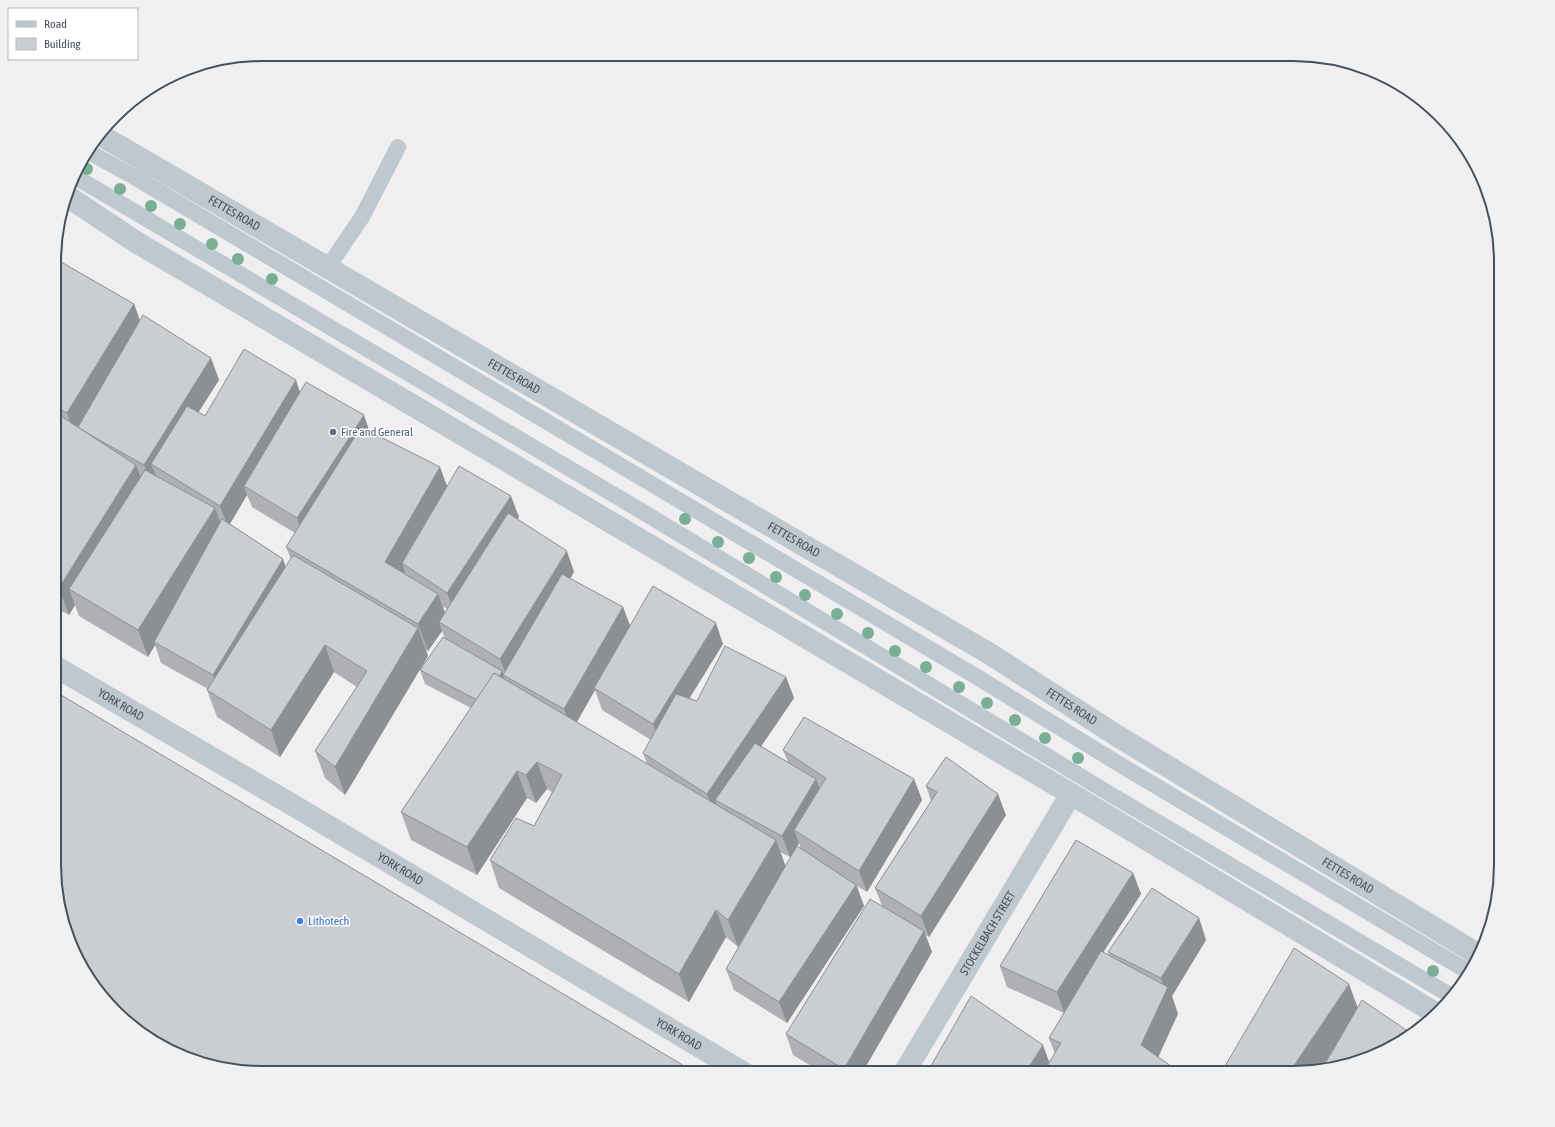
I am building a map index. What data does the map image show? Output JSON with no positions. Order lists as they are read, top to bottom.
{
  "streets": {
    "street": ["FETTES ROAD", "YORK ROAD", "STOCKELBACH STREET"]
  },
  "places": ["Fire and General", "Lithotech"],
  "legend": ["Road", "Building"]
}
